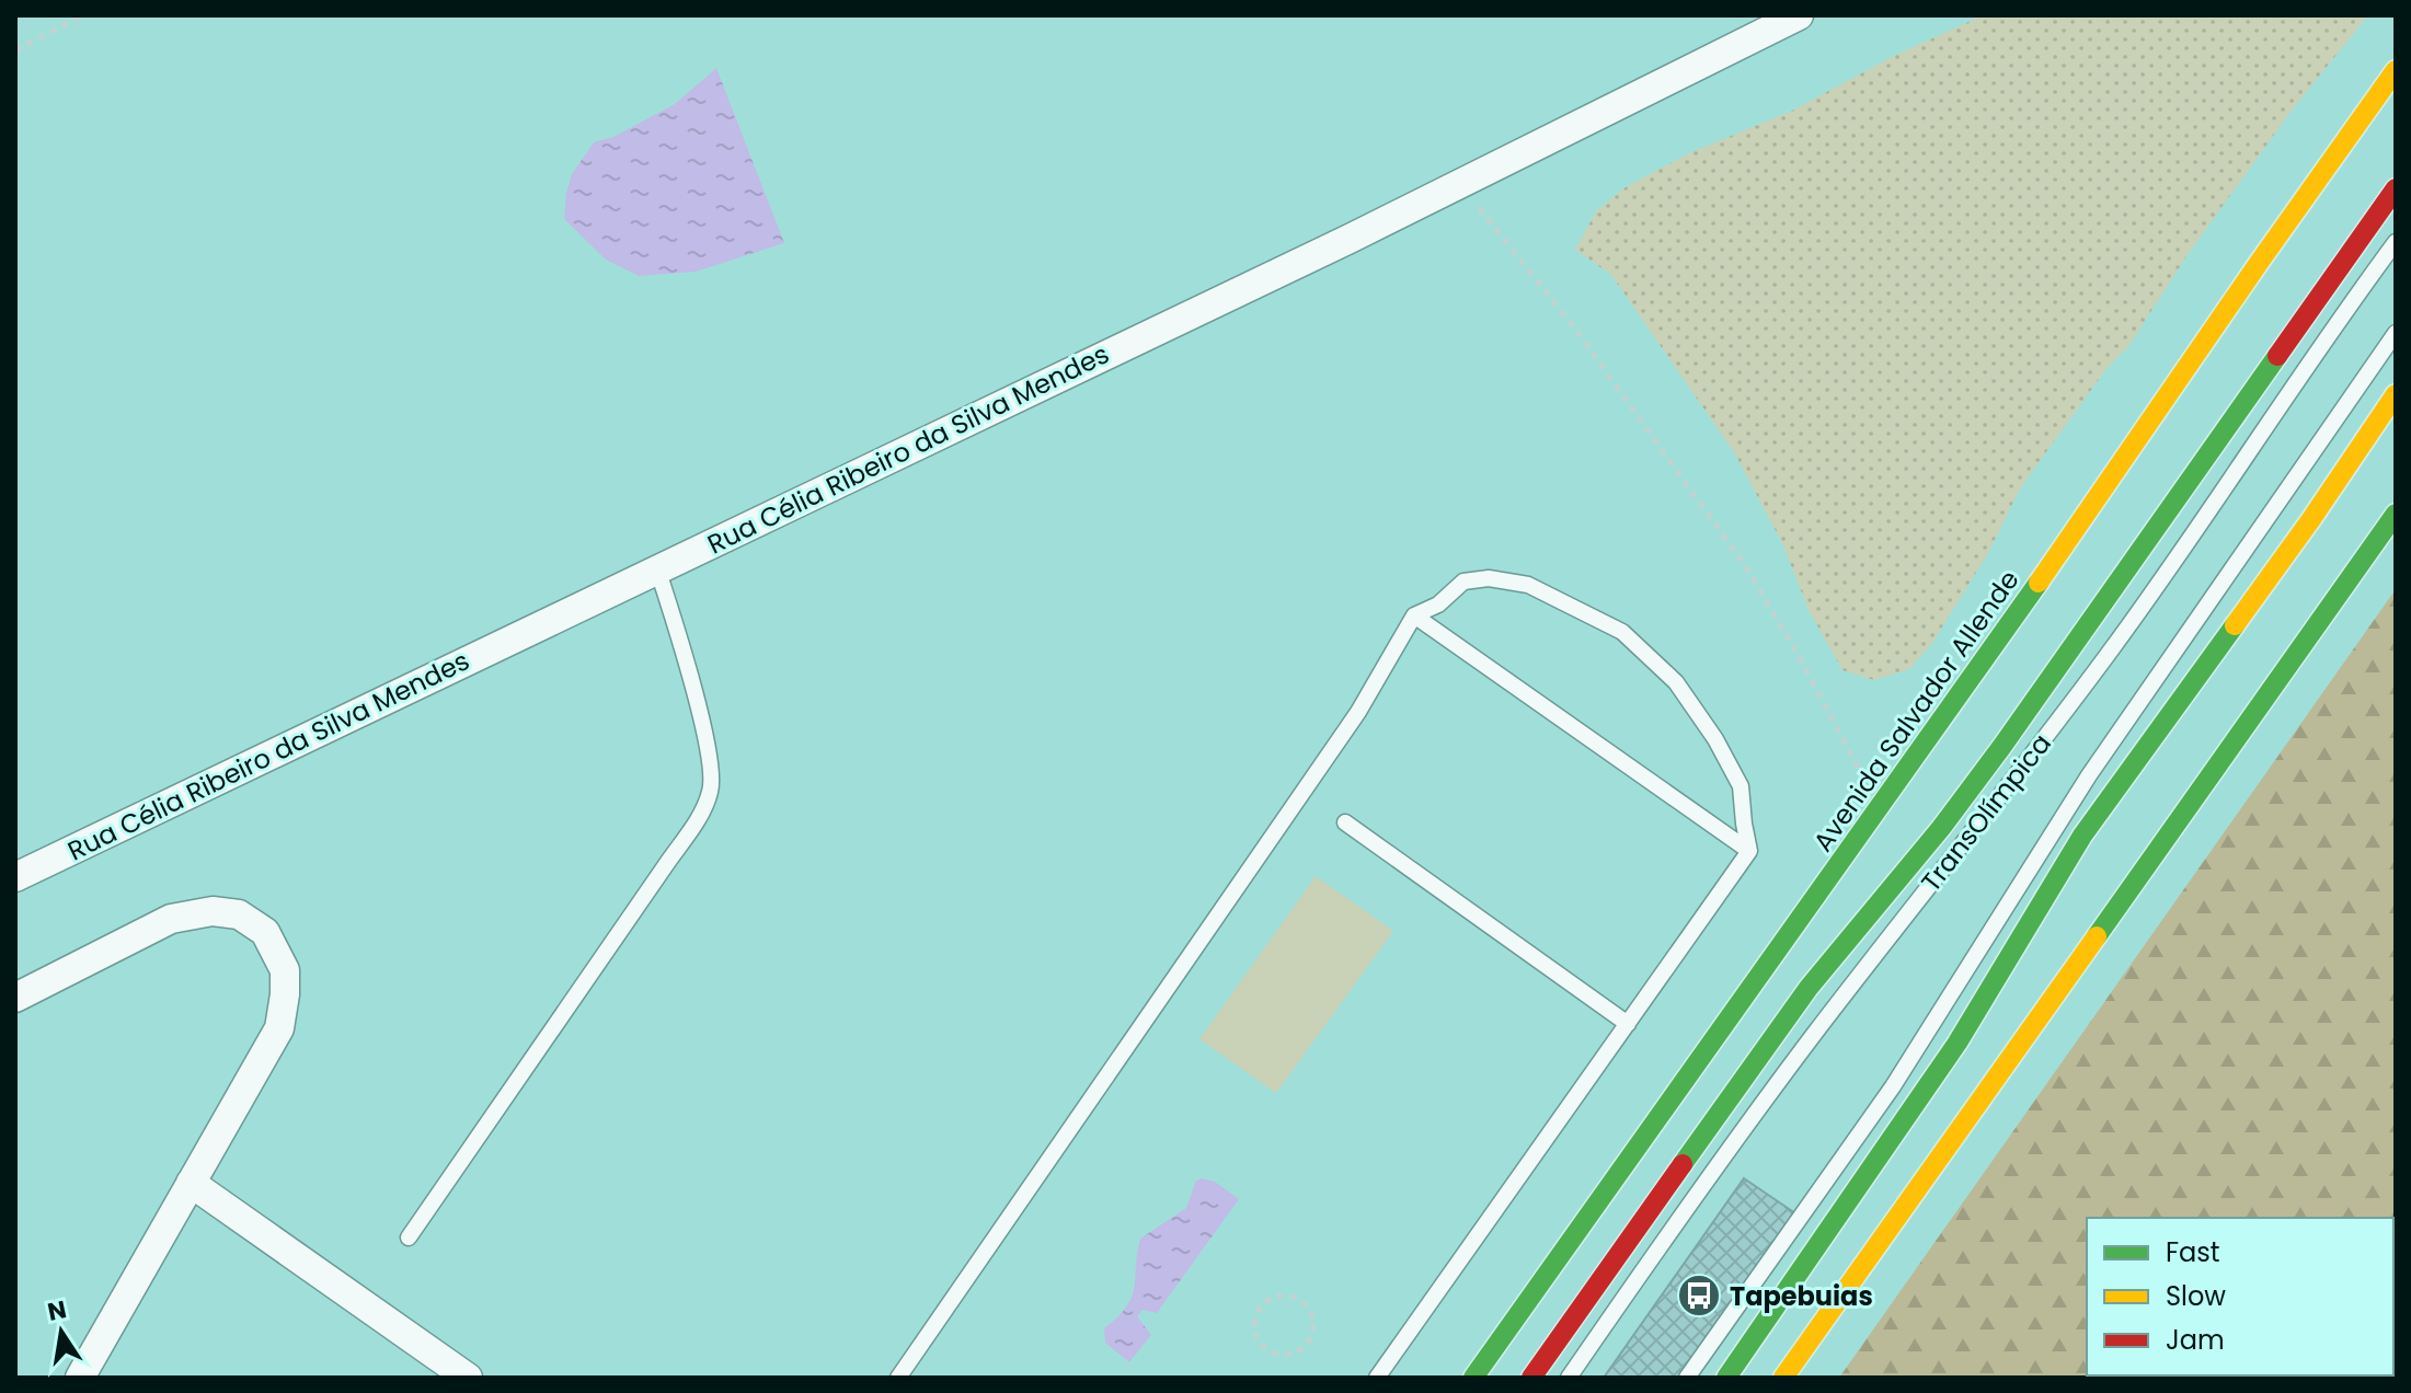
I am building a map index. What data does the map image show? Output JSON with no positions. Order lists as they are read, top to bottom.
{
  "streets": {
    "main road": ["Avenida Salvador Allende"],
    "street": ["Rua Célia Ribeiro da Silva Mendes"],
    "lane": ["TransOlímpica"]
  },
  "places": {
    "bus stop": ["Tapebuias"]
  },
  "legend": ["Fast", "Slow", "Jam"],
  "north": "top"
}
